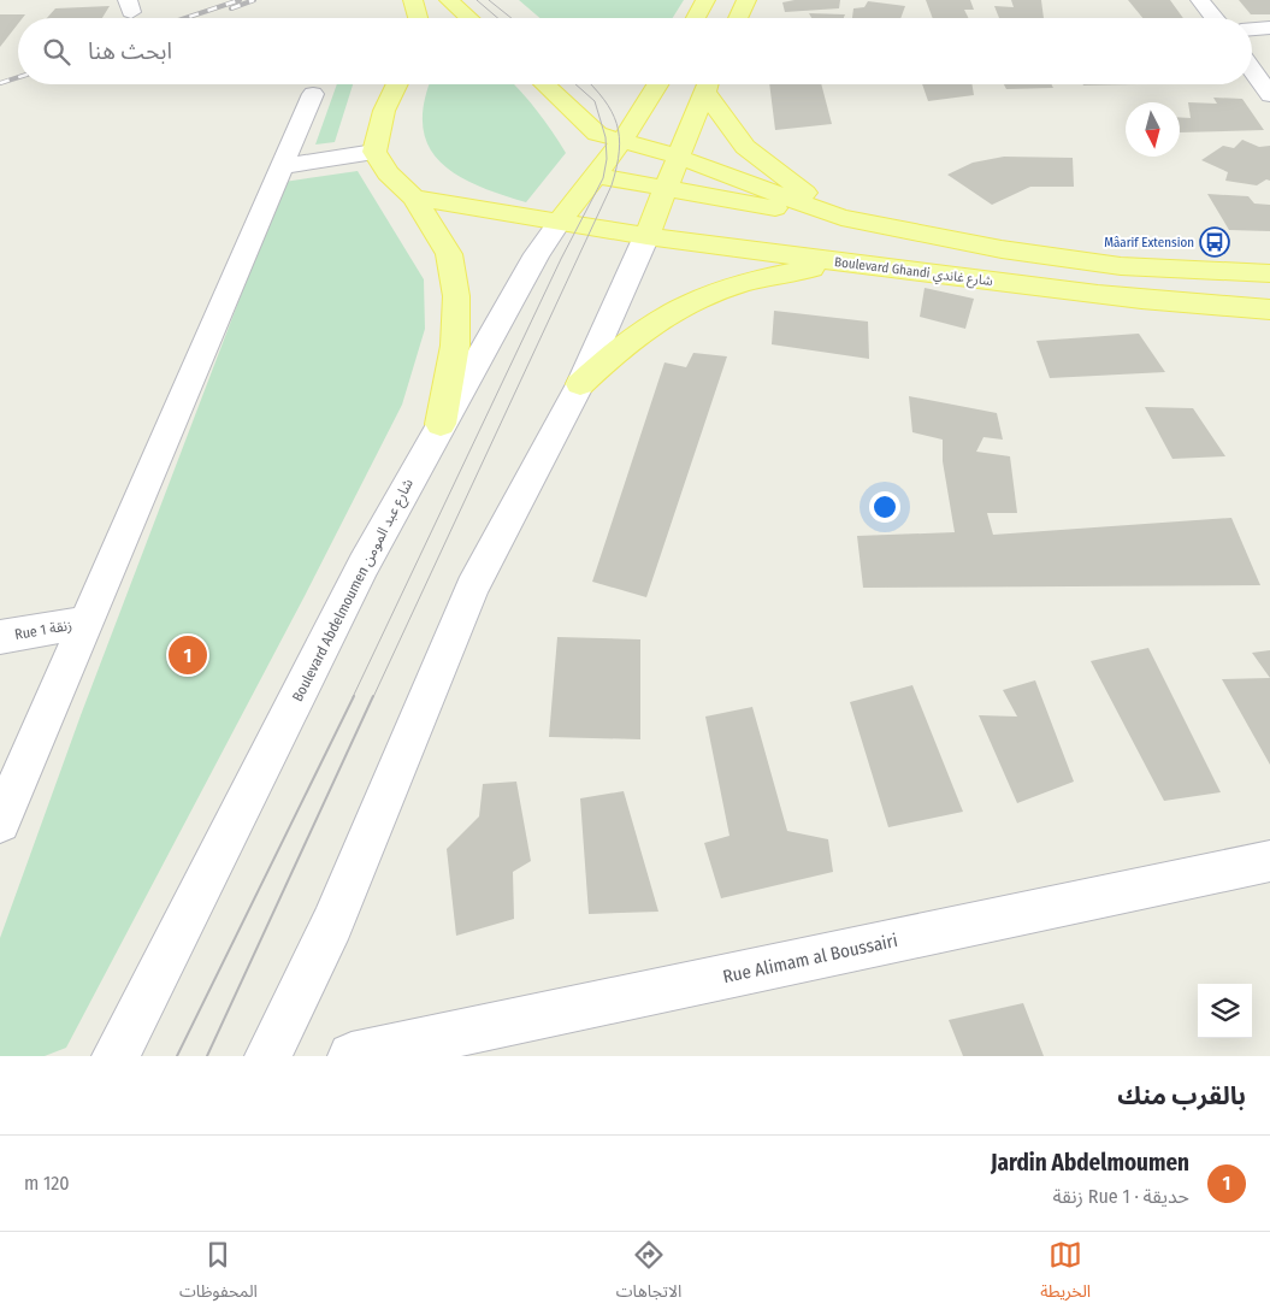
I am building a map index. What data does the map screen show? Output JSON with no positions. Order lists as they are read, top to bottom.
{
  "streets": {
    "main road": ["Boulevard Ghandi شارع غاندي", "Boulevard Abdelmoumen شارع عبد المومن"],
    "street": ["Rue 1 زنقة", "Rue Alimam al Boussairi"]
  },
  "crossings": [
    ["Boulevard Ghandi شارع غاندي", "Boulevard Abdelmoumen شارع عبد المومن"]
  ],
  "places": {
    "bus stop": ["Mâarif Extension"]
  },
  "north": "bottom",
  "page": {
    "search": "ابحث هنا",
    "pins": "1",
    "heading": "بالقرب منك",
    "list": [
      {
        "mark": "1",
        "name": "Jardin Abdelmoumen",
        "note": "حديقة · Rue 1 زنقة",
        "value": "120 m"
      }
    ],
    "nav": ["الخريطة", "الاتجاهات", "المحفوظات"]
  }
}
